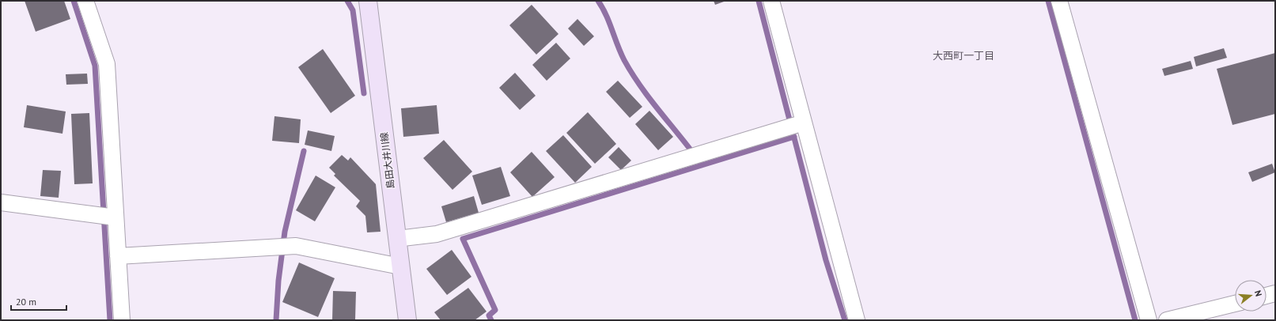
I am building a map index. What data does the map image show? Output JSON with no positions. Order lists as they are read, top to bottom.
{
  "streets": {
    "main road": ["島田大井川線"]
  },
  "districts": ["大西町一丁目"],
  "scale_bar": "20 m",
  "north": "right"
}
